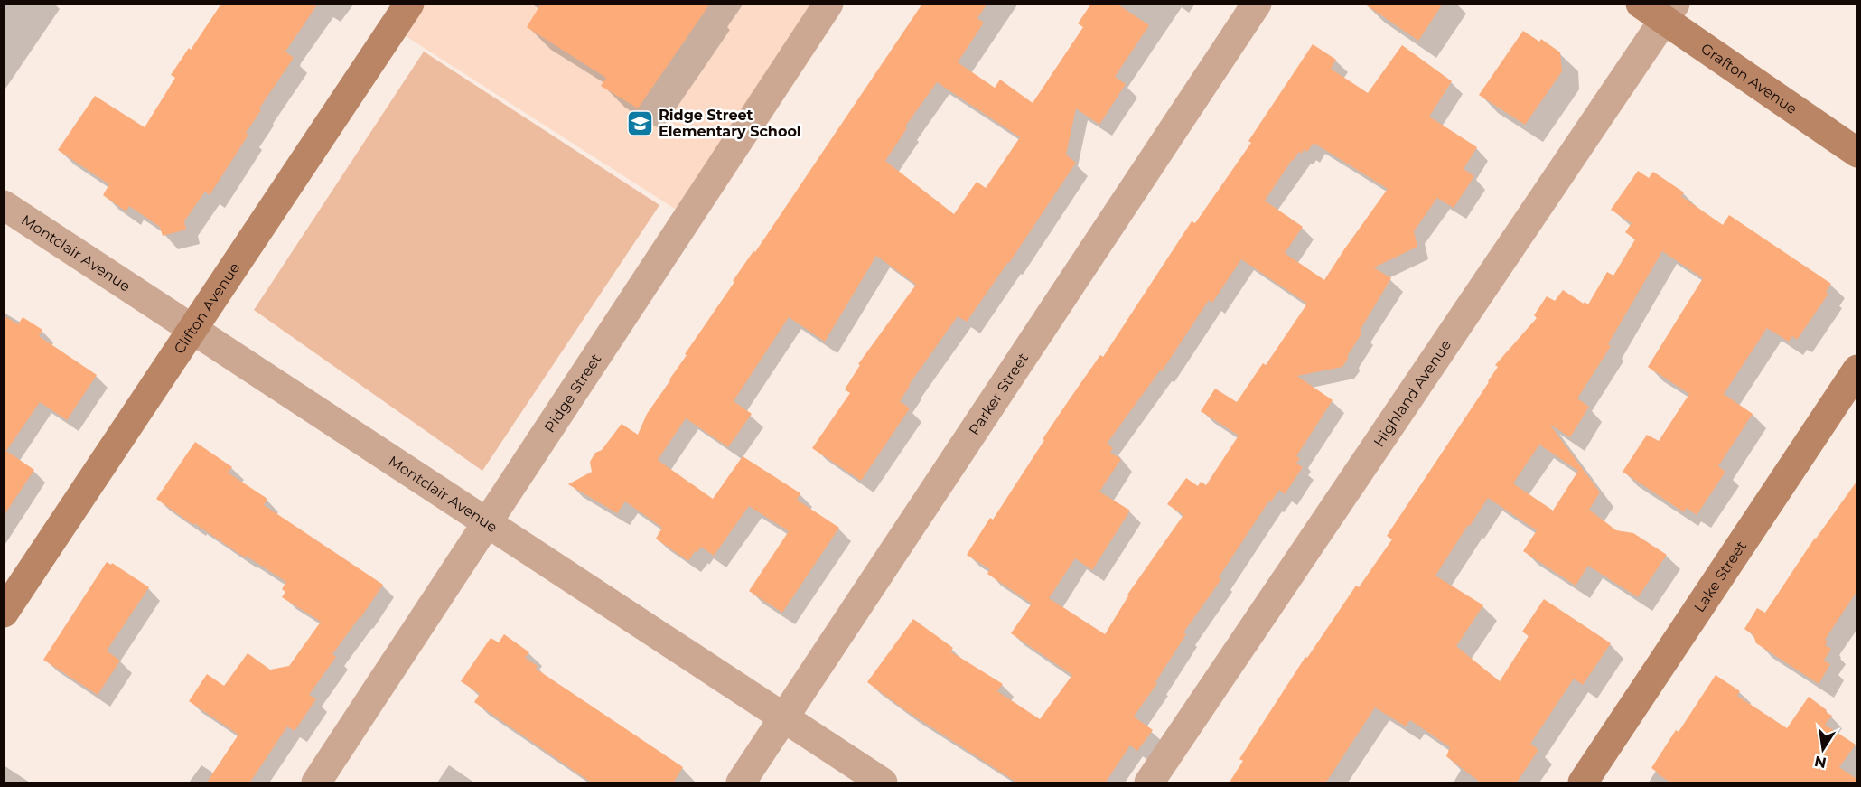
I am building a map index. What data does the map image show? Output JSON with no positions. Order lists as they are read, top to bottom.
{
  "streets": {
    "street": [
      "Grafton Avenue",
      "Montclair Avenue",
      "Clifton Avenue",
      "Ridge Street",
      "Parker Street",
      "Highland Avenue",
      "Lake Street"
    ]
  },
  "crossings": [
    ["Grafton Avenue", "Highland Avenue"],
    ["Montclair Avenue", "Clifton Avenue"],
    ["Montclair Avenue", "Ridge Street"],
    ["Montclair Avenue", "Parker Street"]
  ],
  "places": {
    "school or university": ["Ridge Street Elementary School"]
  },
  "north": "bottom"
}
